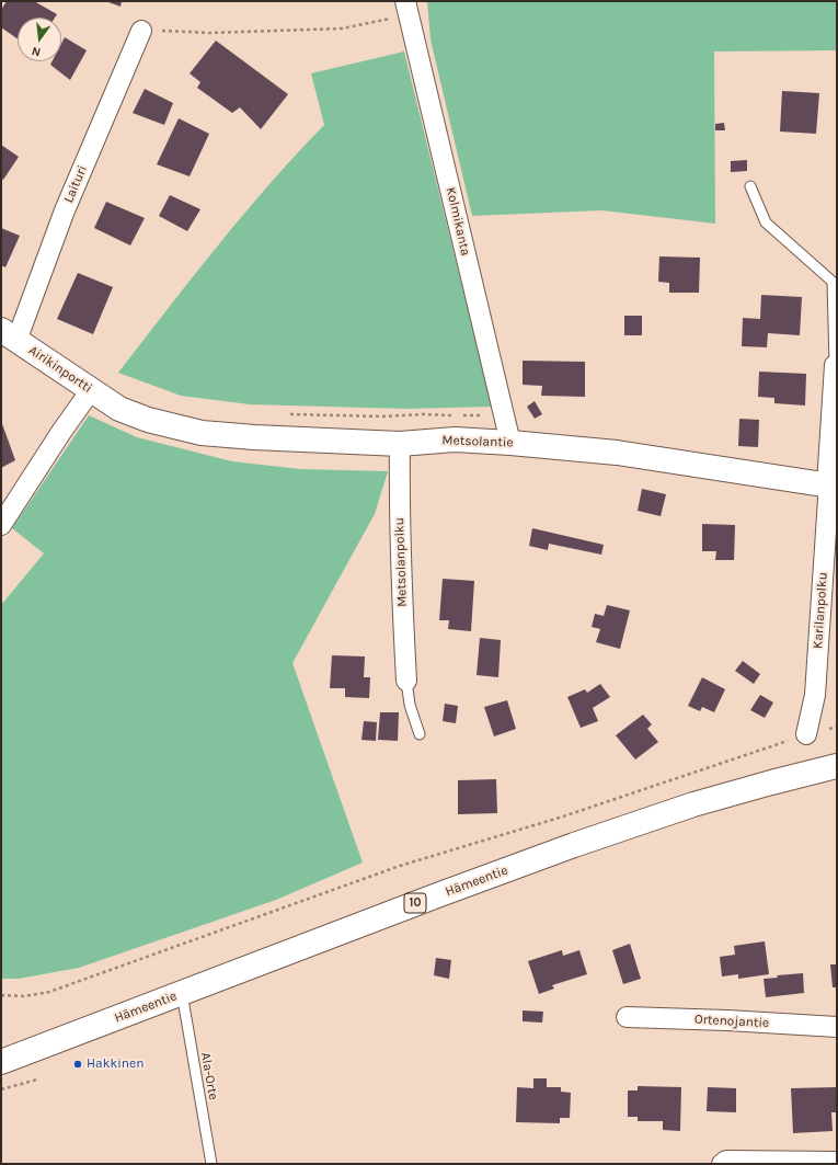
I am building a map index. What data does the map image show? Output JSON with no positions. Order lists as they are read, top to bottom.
{
  "streets": {
    "main road": [
      "Airikinportti",
      "Metsolantie",
      "Hämeentie",
      "10"
    ],
    "street": [
      "Laituri",
      "Kolmikanta",
      "Metsolanpolku",
      "Karilanpolku",
      "Ortenojantie"
    ],
    "lane": ["Ala-Orte"]
  },
  "crossings": [
    ["Laituri", "Airikinportti"],
    ["Kolmikanta", "Metsolantie"],
    ["Airikinportti", "Metsolantie"],
    ["Metsolantie", "Metsolanpolku"],
    ["Metsolantie", "Karilanpolku"],
    ["Hämeentie", "Ala-Orte"]
  ],
  "places": ["Hakkinen"],
  "north": "bottom"
}
